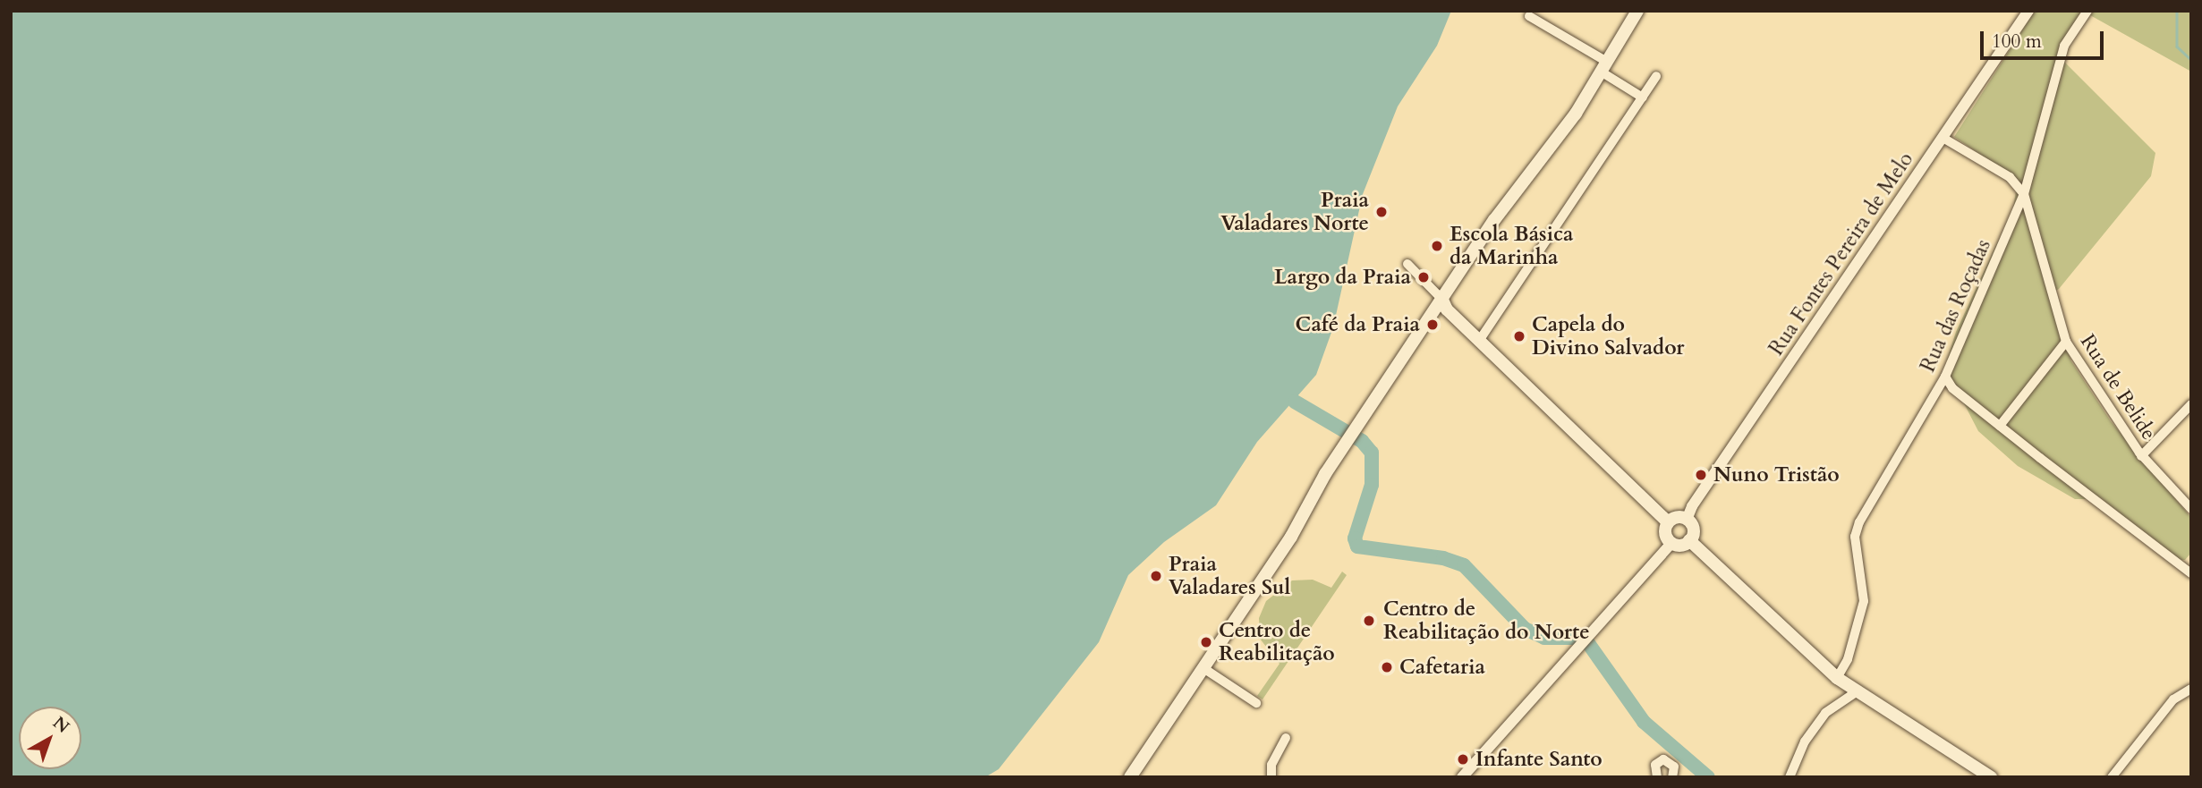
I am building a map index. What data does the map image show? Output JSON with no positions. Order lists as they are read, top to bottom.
{
  "streets": {
    "street": ["Rua Fontes Pereira de Melo", "Rua das Roçadas", "Rua de Belide"]
  },
  "crossings": [
    ["Rua das Roçadas", "Rua de Belide"]
  ],
  "places": [
    "Praia Valadares Norte",
    "Escola Básica da Marinha",
    "Largo da Praia",
    "Café da Praia",
    "Capela do Divino Salvador",
    "Nuno Tristão",
    "Praia Valadares Sul",
    "Centro de Reabilitação do Norte",
    "Centro de Reabilitação",
    "Cafetaria",
    "Infante Santo"
  ],
  "scale_bar": "100 m",
  "north": "top right"
}
